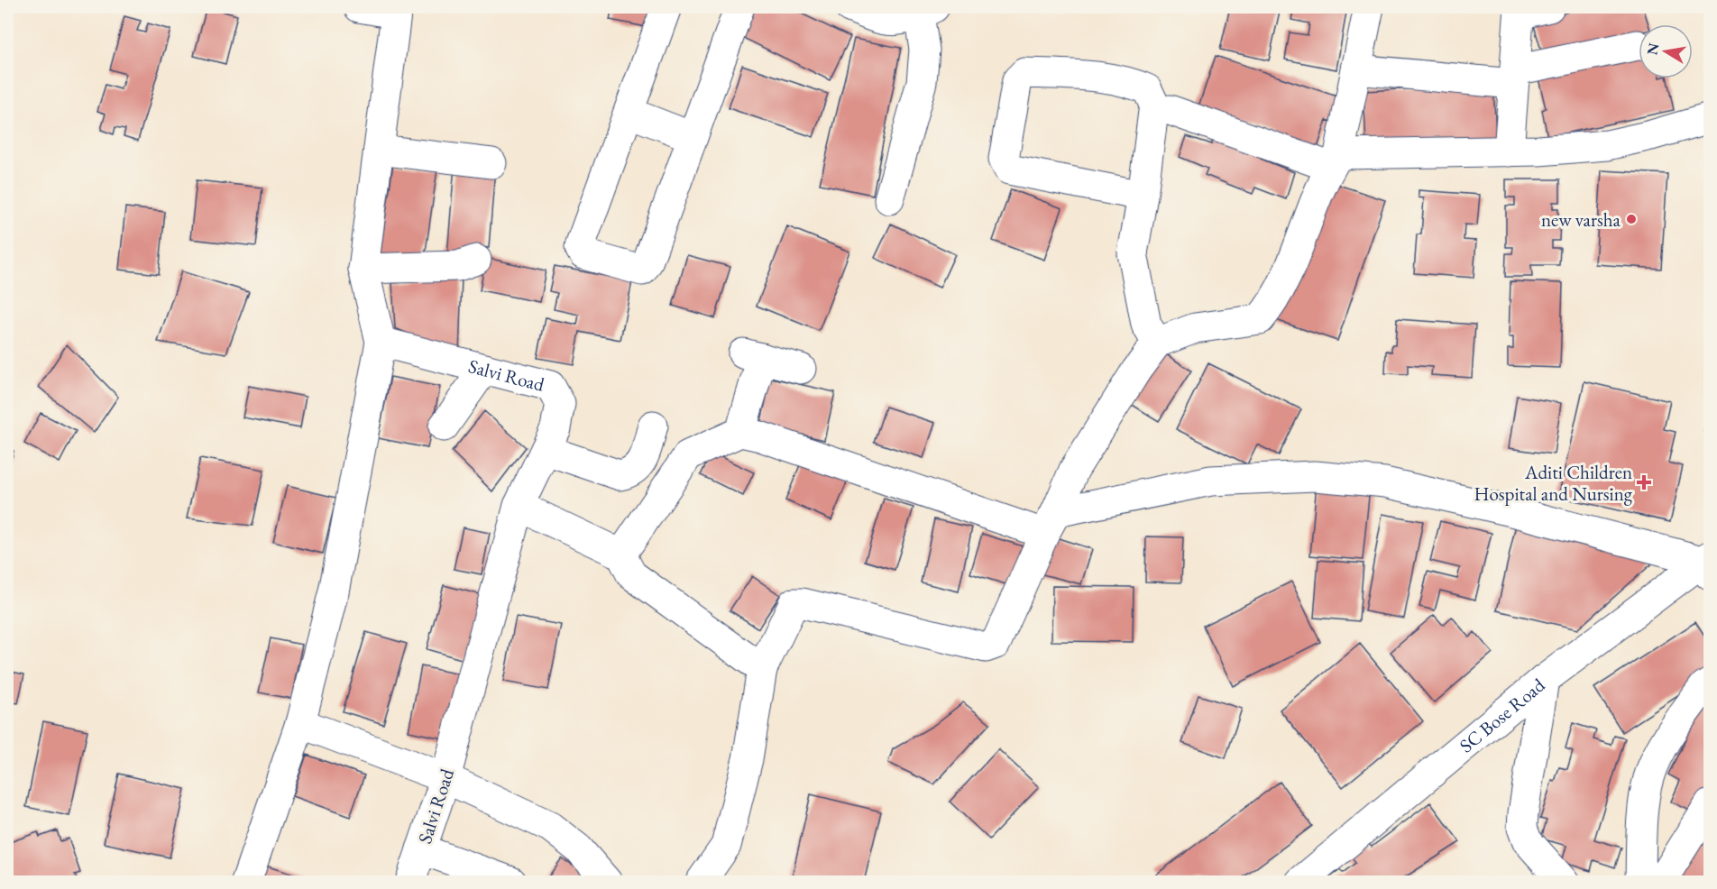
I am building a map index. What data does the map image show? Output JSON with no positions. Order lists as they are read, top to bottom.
{
  "streets": {
    "street": ["Salvi Road", "SC Bose Road"]
  },
  "places": {
    "other": ["new varsha"],
    "health": ["Aditi Children Hospital and Nursing"]
  },
  "north": "left"
}
